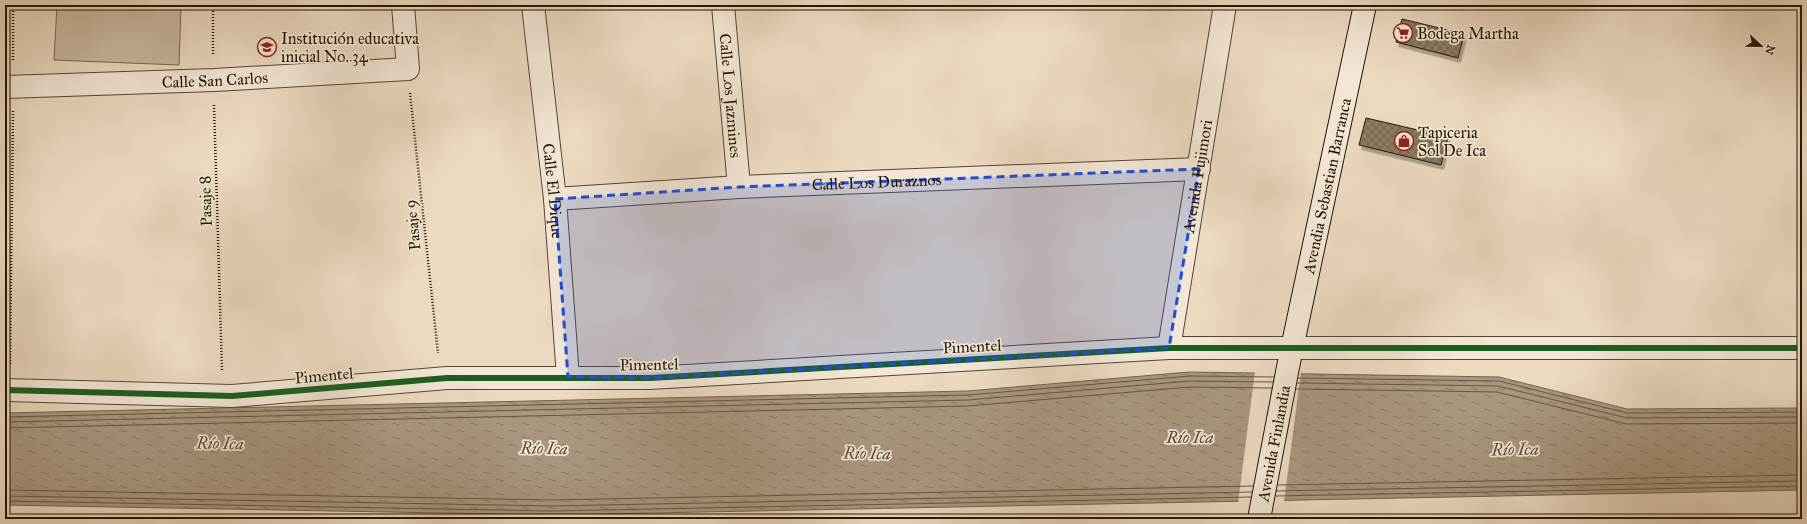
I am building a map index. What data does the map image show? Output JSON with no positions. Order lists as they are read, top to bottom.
{
  "streets": {
    "street": [
      "Calle San Carlos",
      "Calle Los Jazmines",
      "Avenida Fujimori",
      "Calle Los Duraznos",
      "Avendia Sebastian Barranca",
      "Calle El Dique",
      "Pimentel",
      "Avenida Finlandia"
    ],
    "path": ["Pasaje 8", "Pasaje 9"]
  },
  "crossings": [
    ["Calle San Carlos", "Pasaje 8"],
    ["Calle San Carlos", "Pasaje 9"],
    ["Calle Los Jazmines", "Calle Los Duraznos"],
    ["Avenida Fujimori", "Calle Los Duraznos"],
    ["Avenida Fujimori", "Pimentel"],
    ["Calle Los Duraznos", "Calle El Dique"],
    ["Avendia Sebastian Barranca", "Pimentel"],
    ["Avendia Sebastian Barranca", "Avenida Finlandia"],
    ["Calle El Dique", "Pimentel"],
    ["Pasaje 8", "Pimentel"],
    ["Pasaje 9", "Pimentel"],
    ["Pimentel", "Avenida Finlandia"]
  ],
  "water": ["Río Ica"],
  "places": {
    "supermarket": ["Bodega Martha"],
    "school or university": ["Institución educativa inicial No. 34"],
    "shop": ["Tapiceria Sol De Ica"]
  },
  "north": "right"
}
